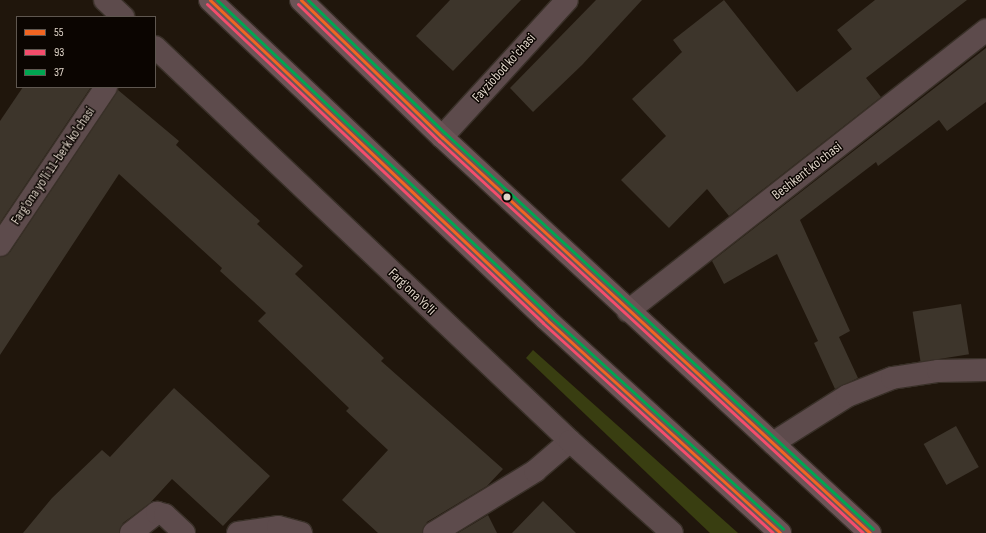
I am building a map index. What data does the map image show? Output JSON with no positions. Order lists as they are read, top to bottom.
{
  "streets": {
    "street": [
      "Fayziobod ko'chasi",
      "Farg'ona yo'li 11-berk ko'chasi",
      "Beshkent ko'chasi",
      "Farg'ona Yo'li"
    ]
  },
  "lines": ["transit line 55", "transit line 37", "transit line 93"],
  "legend": ["55", "93", "37"]
}
